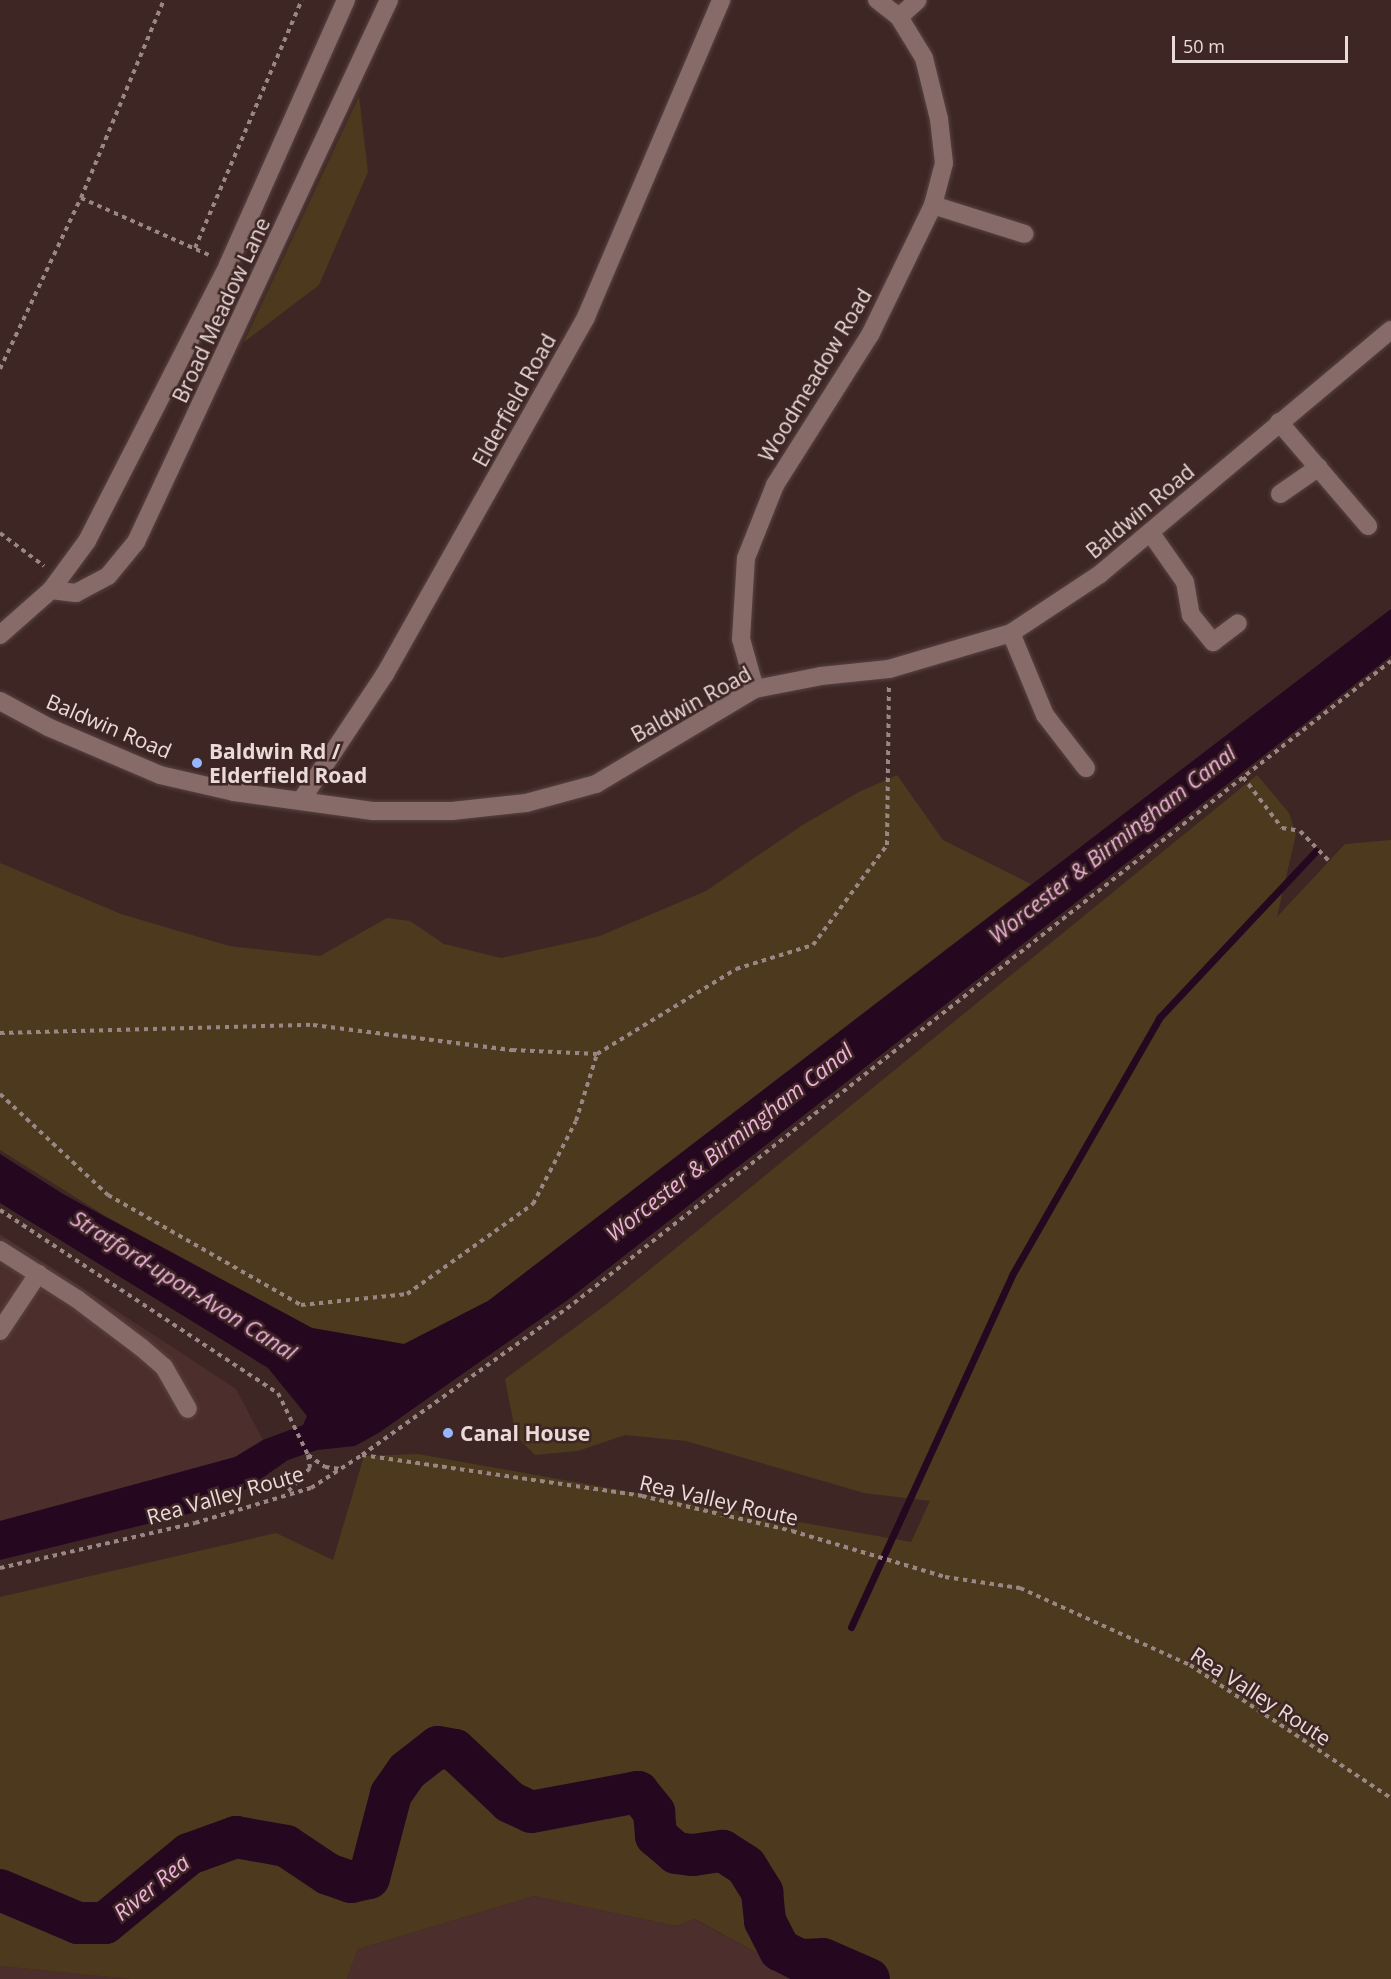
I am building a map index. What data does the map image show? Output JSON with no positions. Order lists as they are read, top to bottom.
{
  "streets": {
    "street": [
      "Broad Meadow Lane",
      "Woodmeadow Road",
      "Elderfield Road",
      "Baldwin Road"
    ],
    "path": ["Rea Valley Route"]
  },
  "crossings": [
    ["Woodmeadow Road", "Baldwin Road"],
    ["Elderfield Road", "Baldwin Road"]
  ],
  "water": ["Worcester & Birmingham Canal", "Stratford-upon-Avon Canal", "River Rea"],
  "places": ["Baldwin Rd / Elderfield Road", "Canal House"],
  "scale_bar": "50 m"
}
